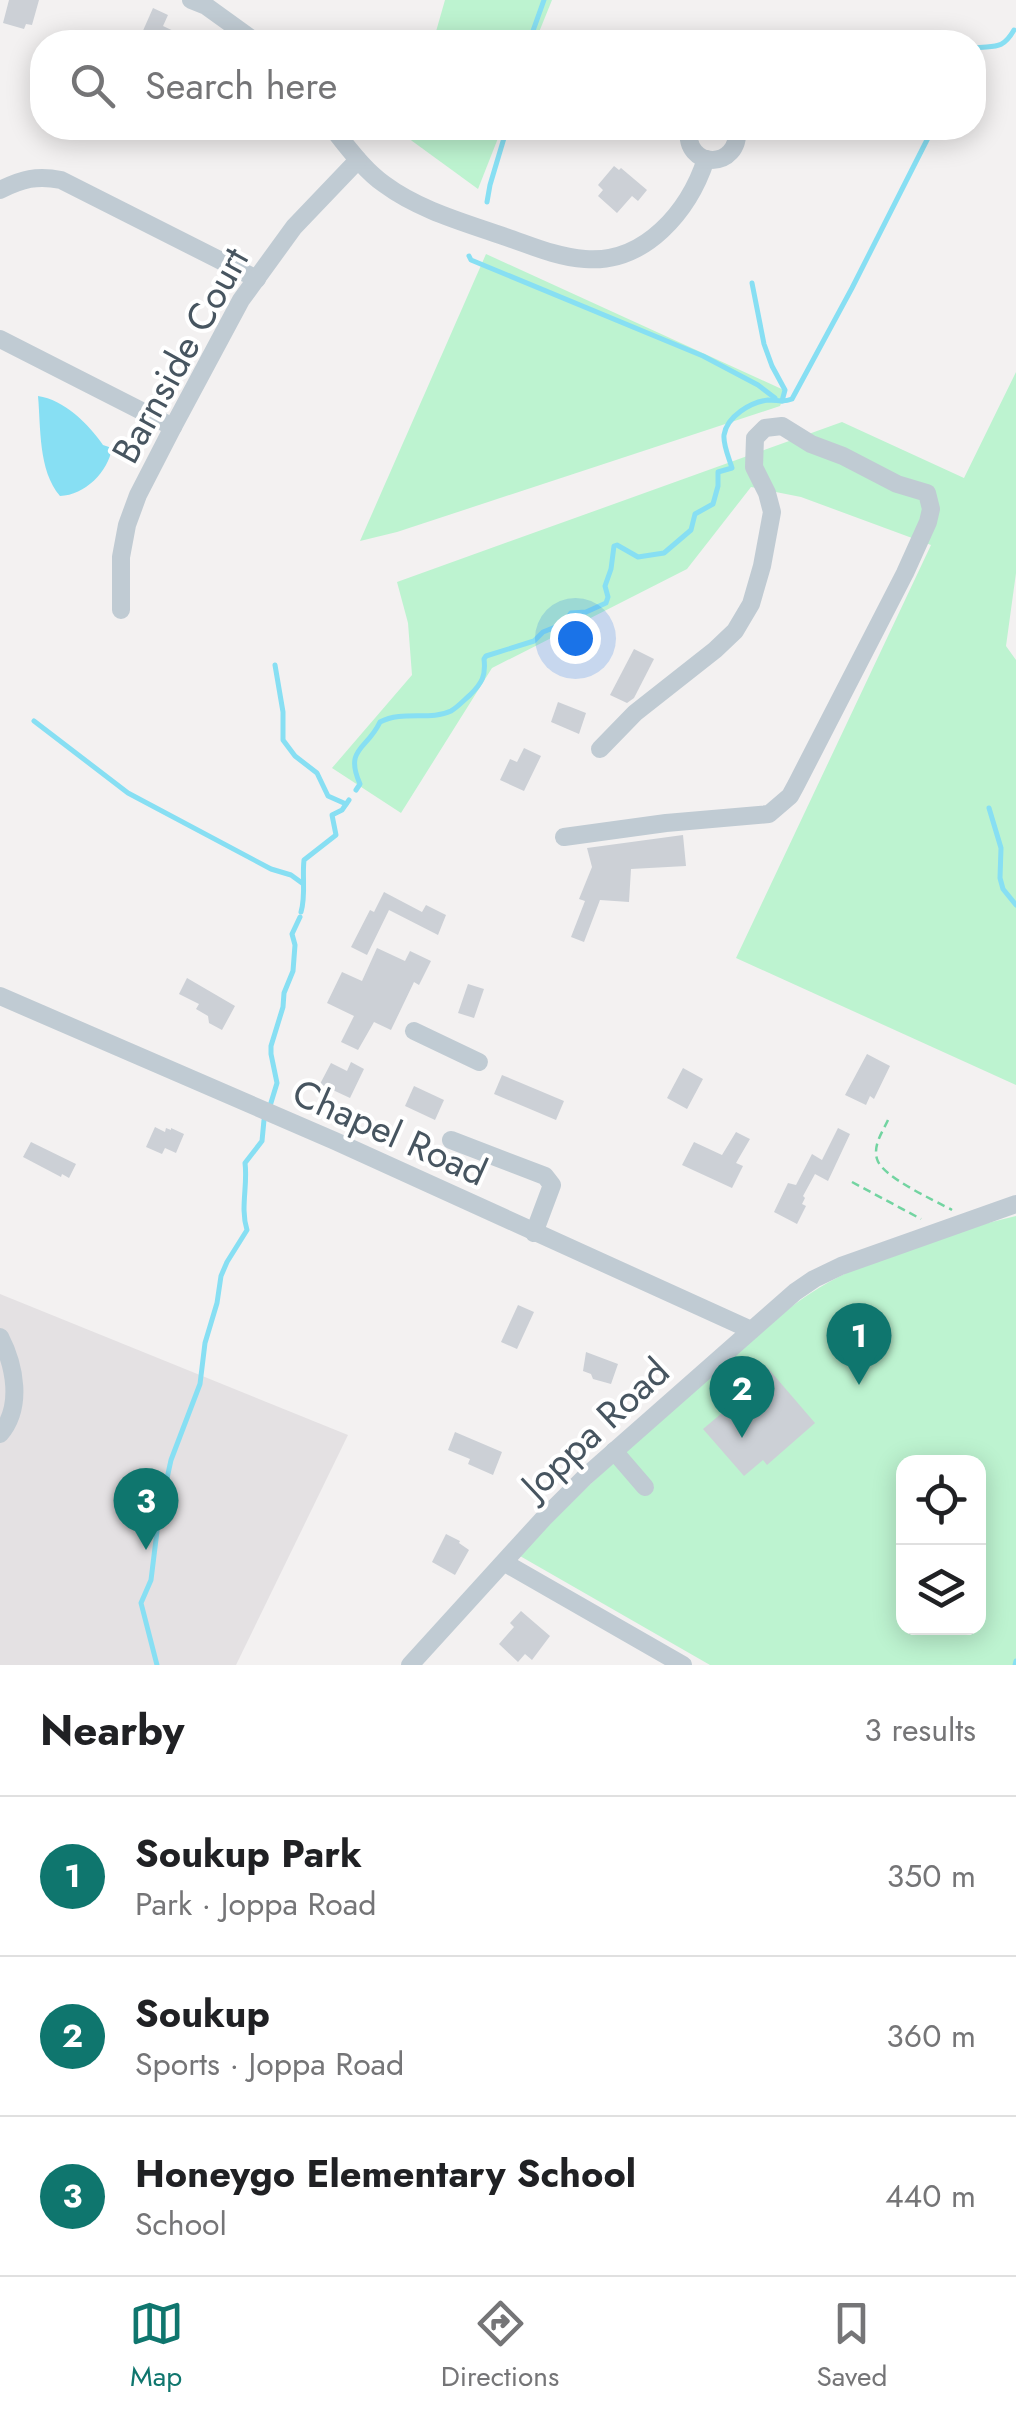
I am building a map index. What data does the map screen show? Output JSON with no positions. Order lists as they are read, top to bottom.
{
  "streets": {
    "street": ["Barnside Court", "Chapel Road", "Joppa Road"]
  },
  "crossings": [
    ["Chapel Road", "Joppa Road"]
  ],
  "page": {
    "search": "Search here",
    "pins": ["1", "2", "3"],
    "heading": ["Nearby", "3 results"],
    "list": [
      {
        "mark": "1",
        "name": "Soukup Park",
        "note": "Park · Joppa Road",
        "value": "350 m"
      },
      {
        "mark": "2",
        "name": "Soukup",
        "note": "Sports · Joppa Road",
        "value": "360 m"
      },
      {
        "mark": "3",
        "name": "Honeygo Elementary School",
        "note": "School",
        "value": "440 m"
      }
    ],
    "nav": ["Map", "Directions", "Saved"]
  }
}
